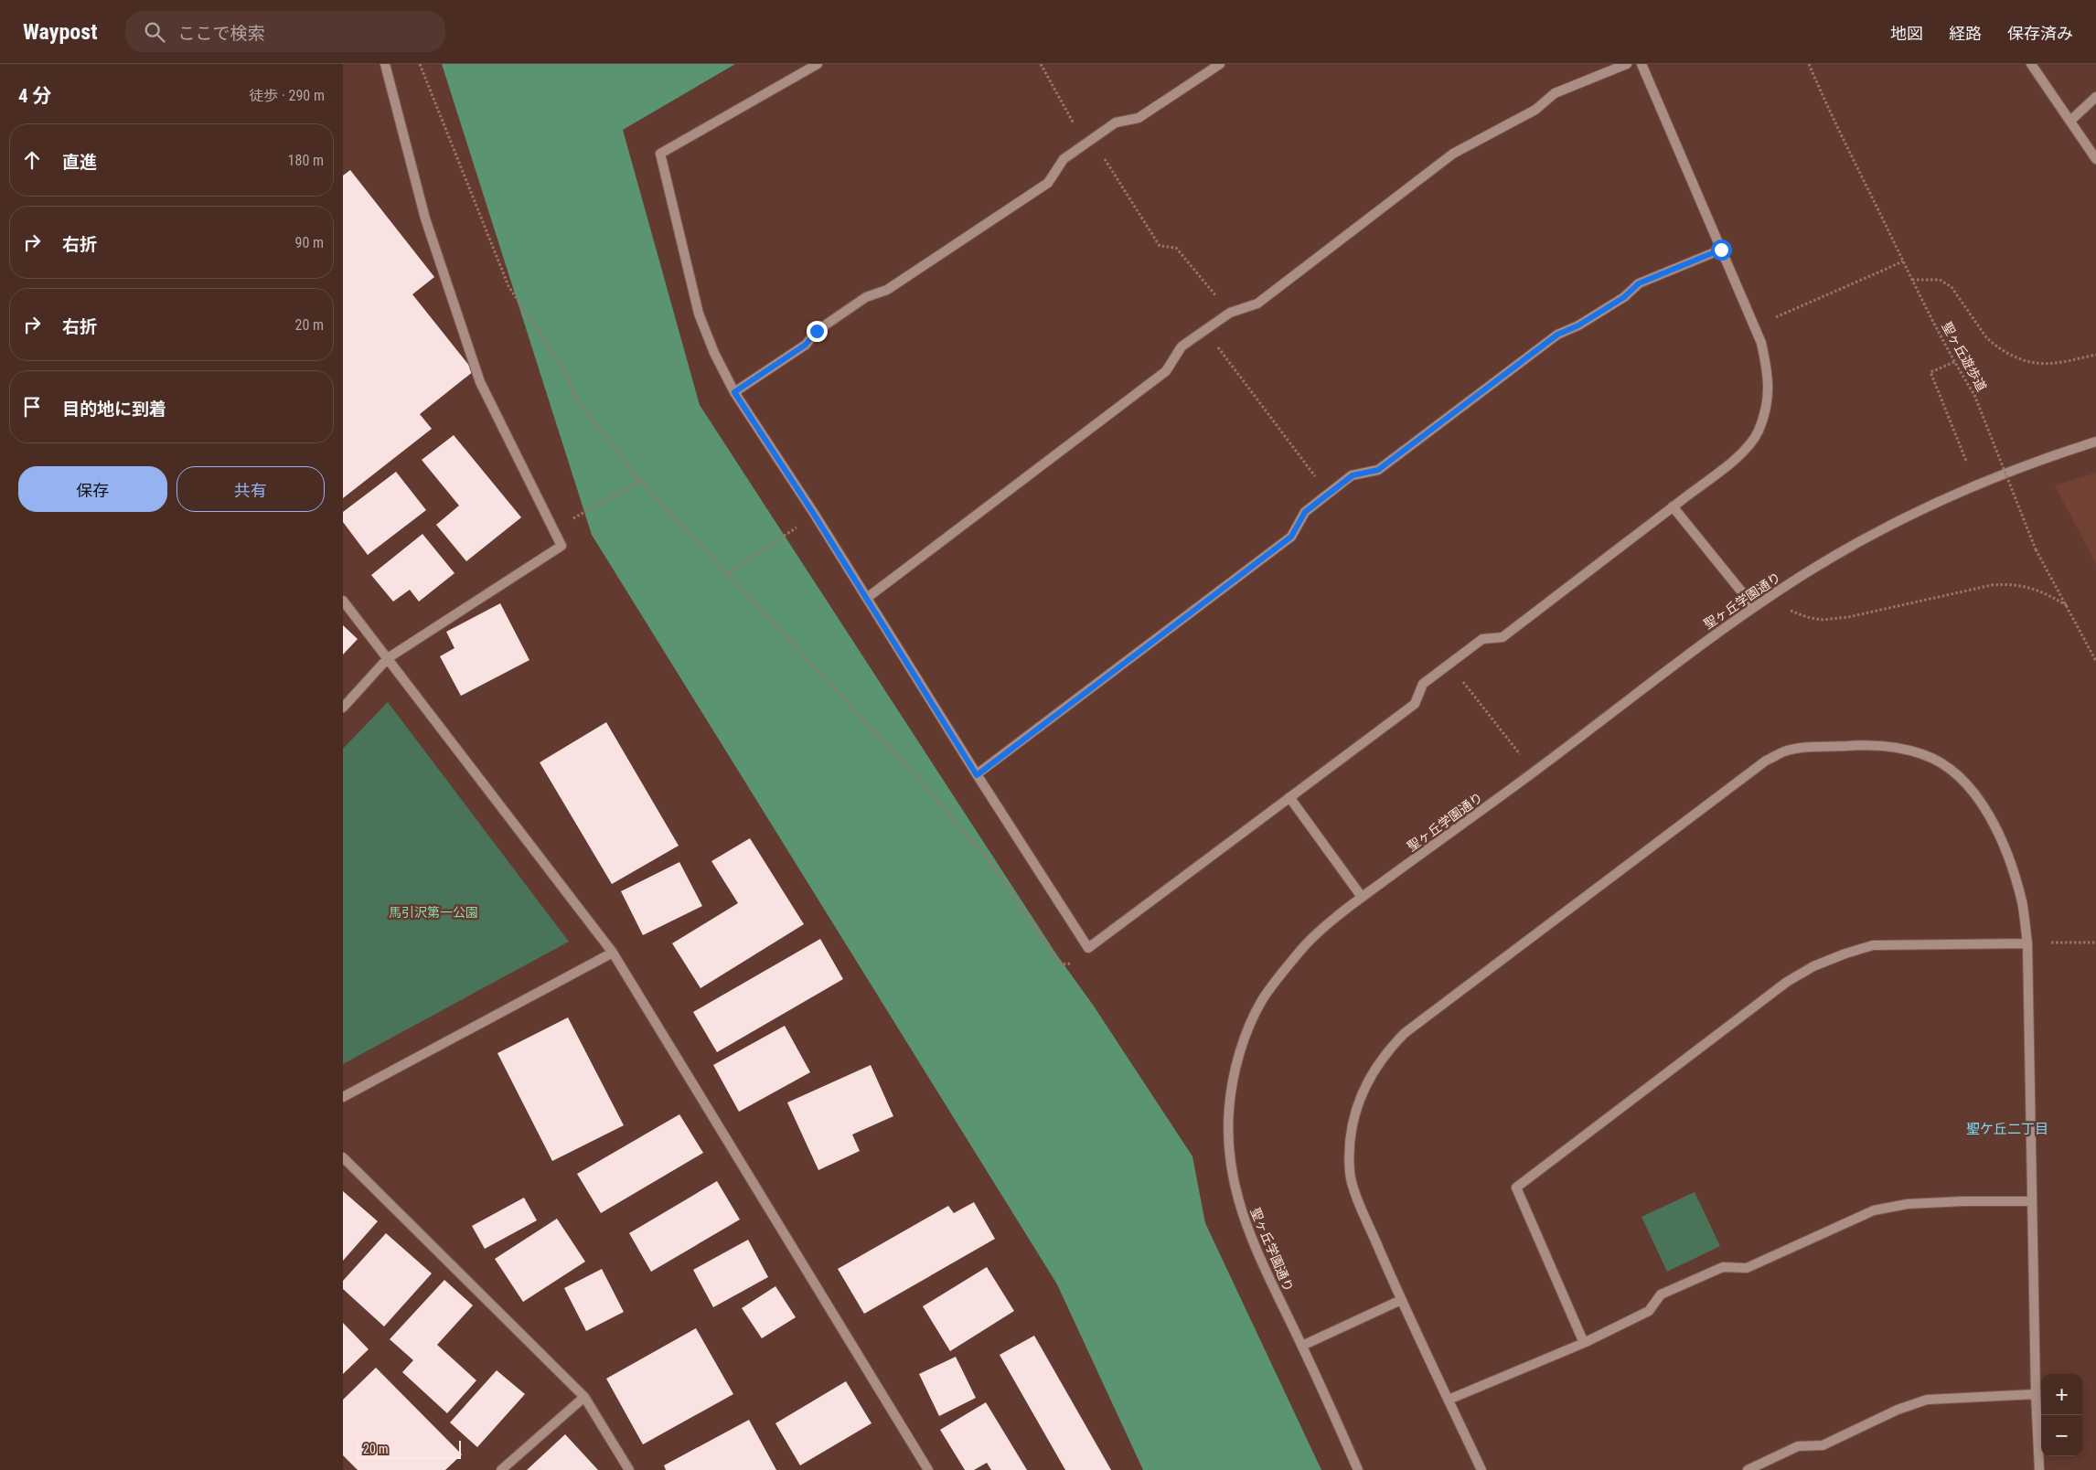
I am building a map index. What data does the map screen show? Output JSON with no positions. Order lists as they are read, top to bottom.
{
  "streets": {
    "street": ["聖ヶ丘学園通り"],
    "path": ["聖ヶ丘遊歩道"]
  },
  "districts": ["聖ケ丘二丁目"],
  "parks": ["馬引沢第一公園"],
  "scale_bar": "20 m",
  "page": {
    "header": "Waypost",
    "search": "ここで検索",
    "nav": ["地図", "経路", "保存済み"],
    "heading": ["4 分", "徒歩 · 290 m"],
    "list": [
      ["直進", "180 m"],
      ["右折", "90 m"],
      ["右折", "20 m"],
      "目的地に到着"
    ],
    "buttons": ["保存", "共有"],
    "map_buttons": ["+", "−"],
    "scale": "20 m"
  }
}
